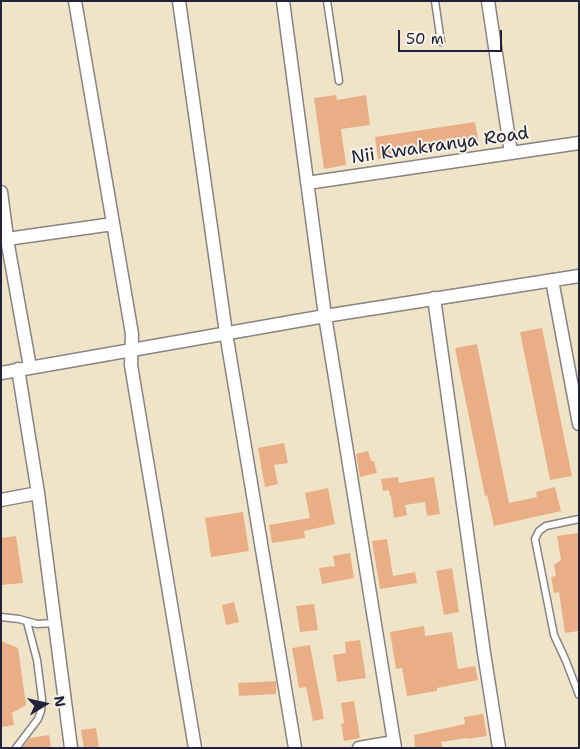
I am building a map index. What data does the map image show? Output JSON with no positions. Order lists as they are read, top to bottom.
{
  "streets": {
    "street": ["Nii Kwakranya Road"]
  },
  "scale_bar": "50 m",
  "north": "right"
}
